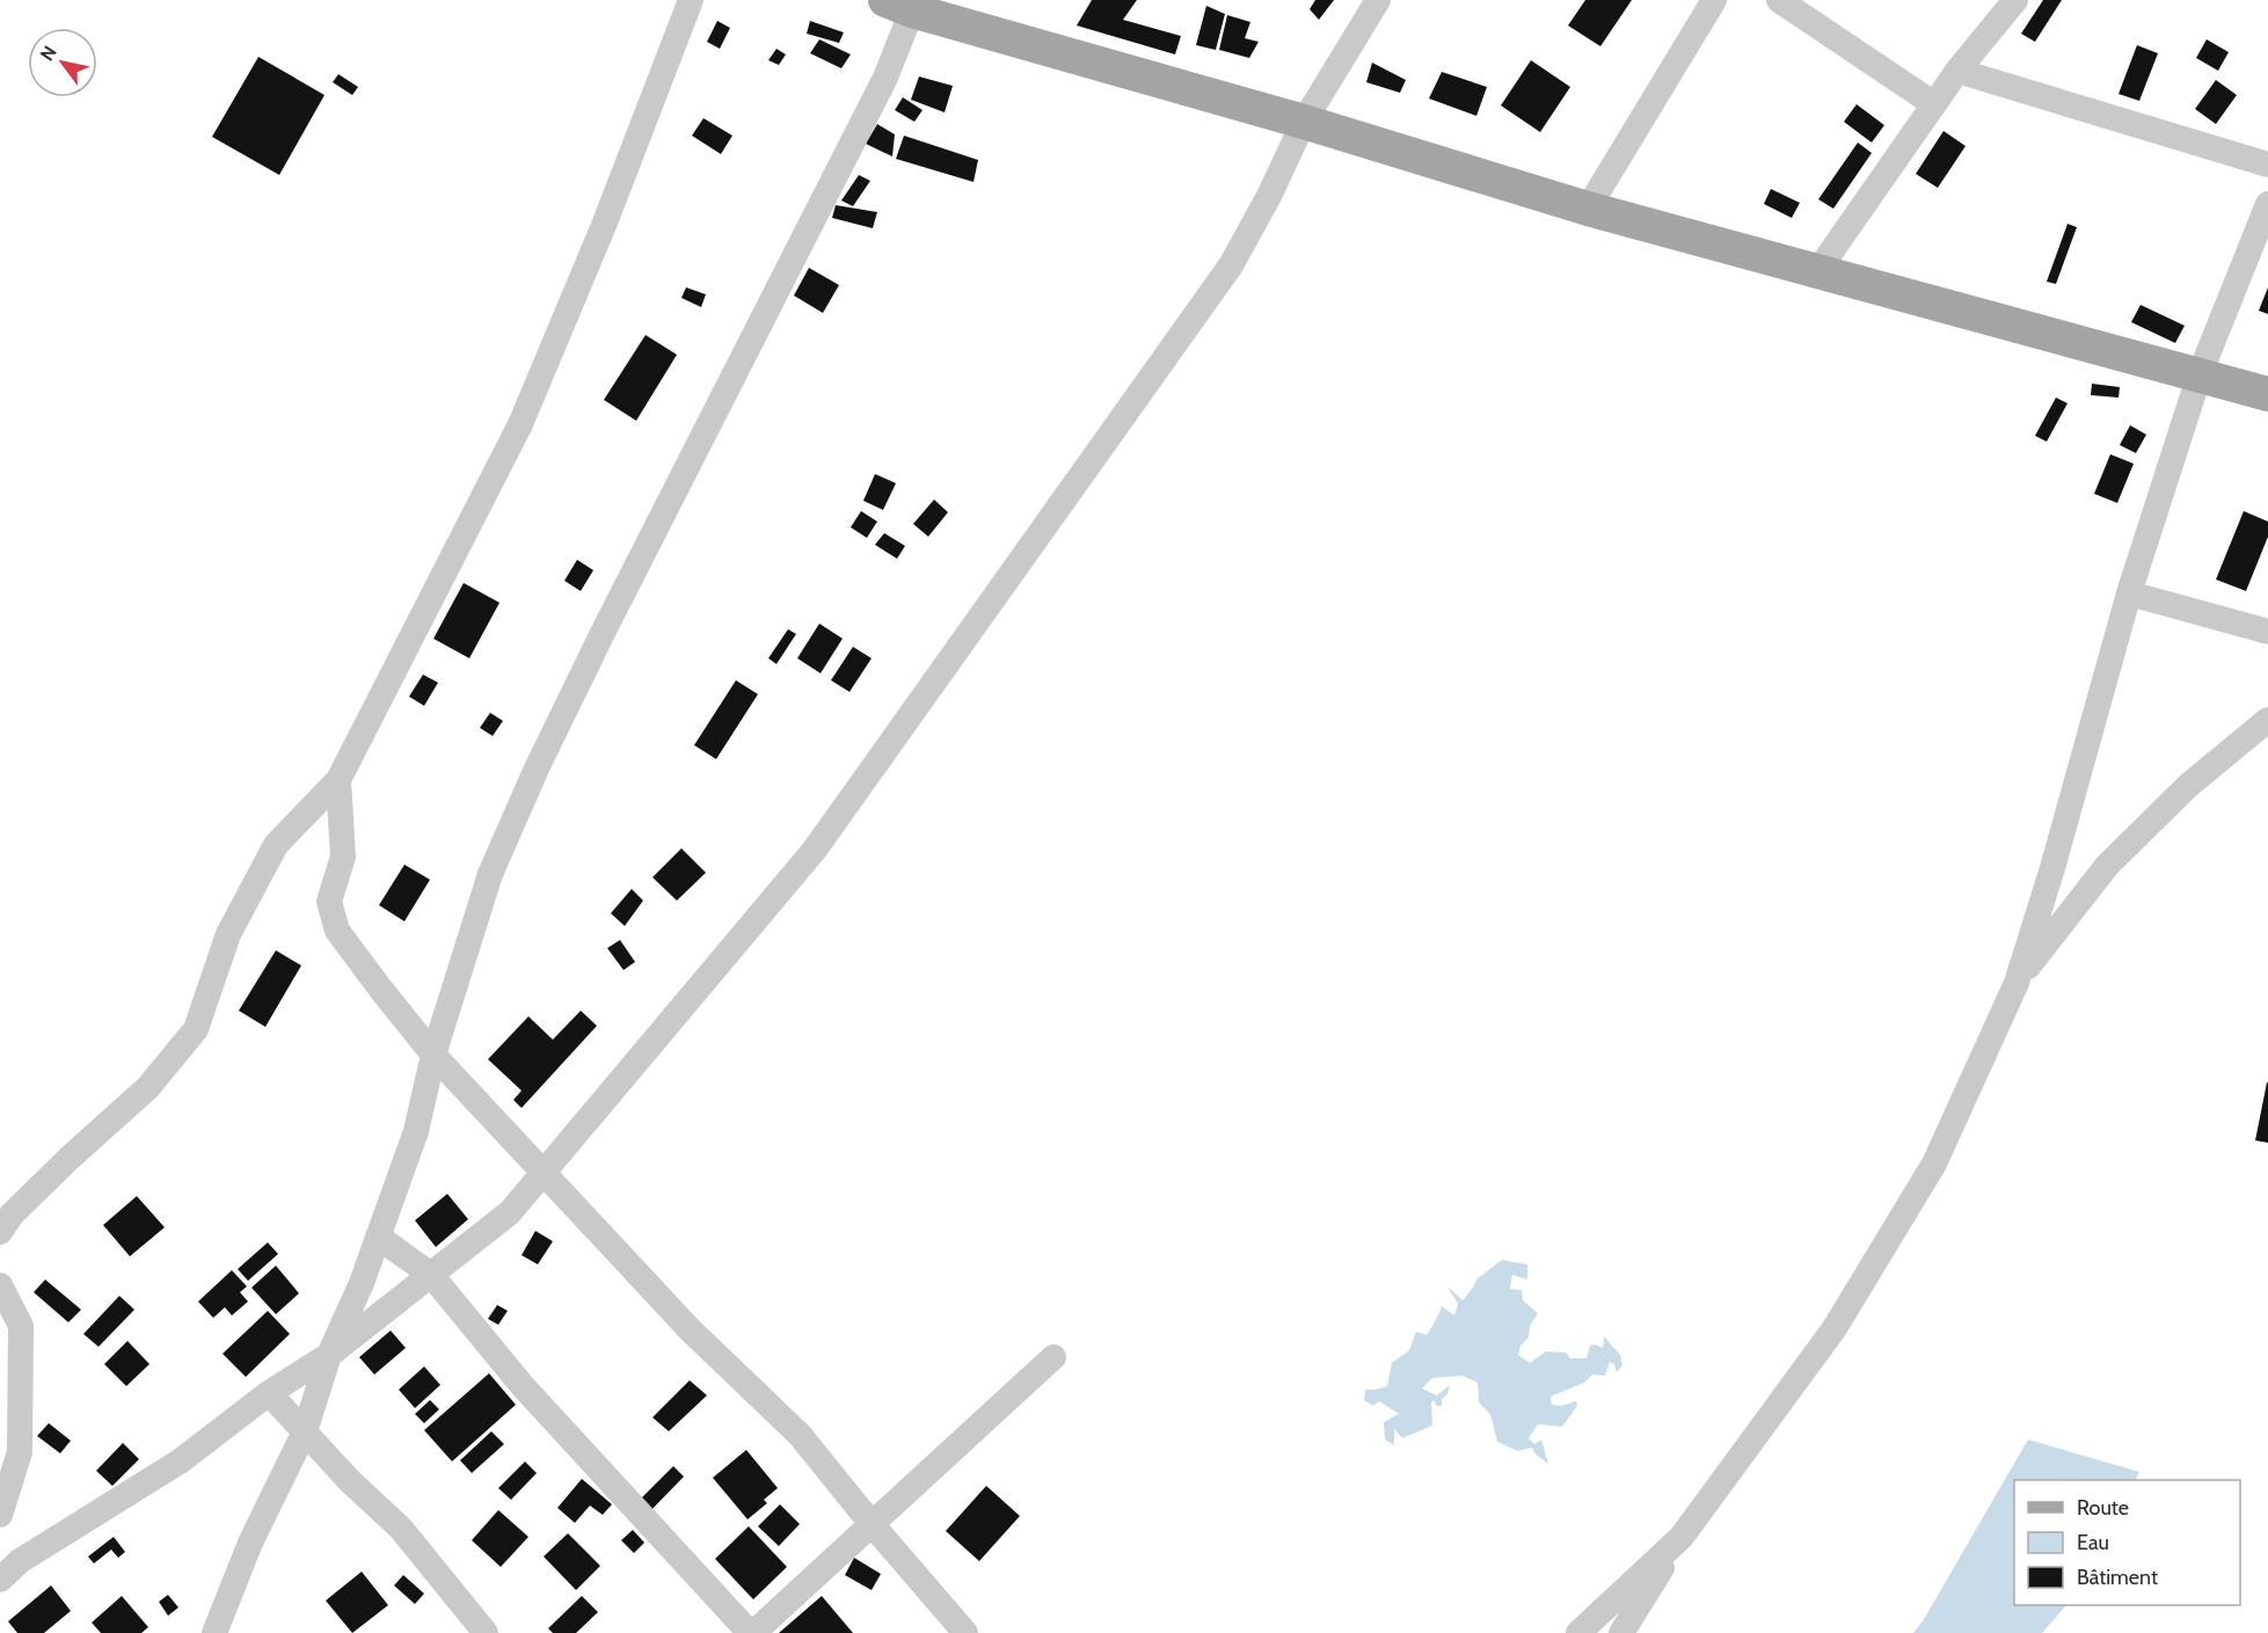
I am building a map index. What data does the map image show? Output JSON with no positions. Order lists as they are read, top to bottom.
{
  "legend": ["Route", "Eau", "Bâtiment"],
  "north": "top left"
}
